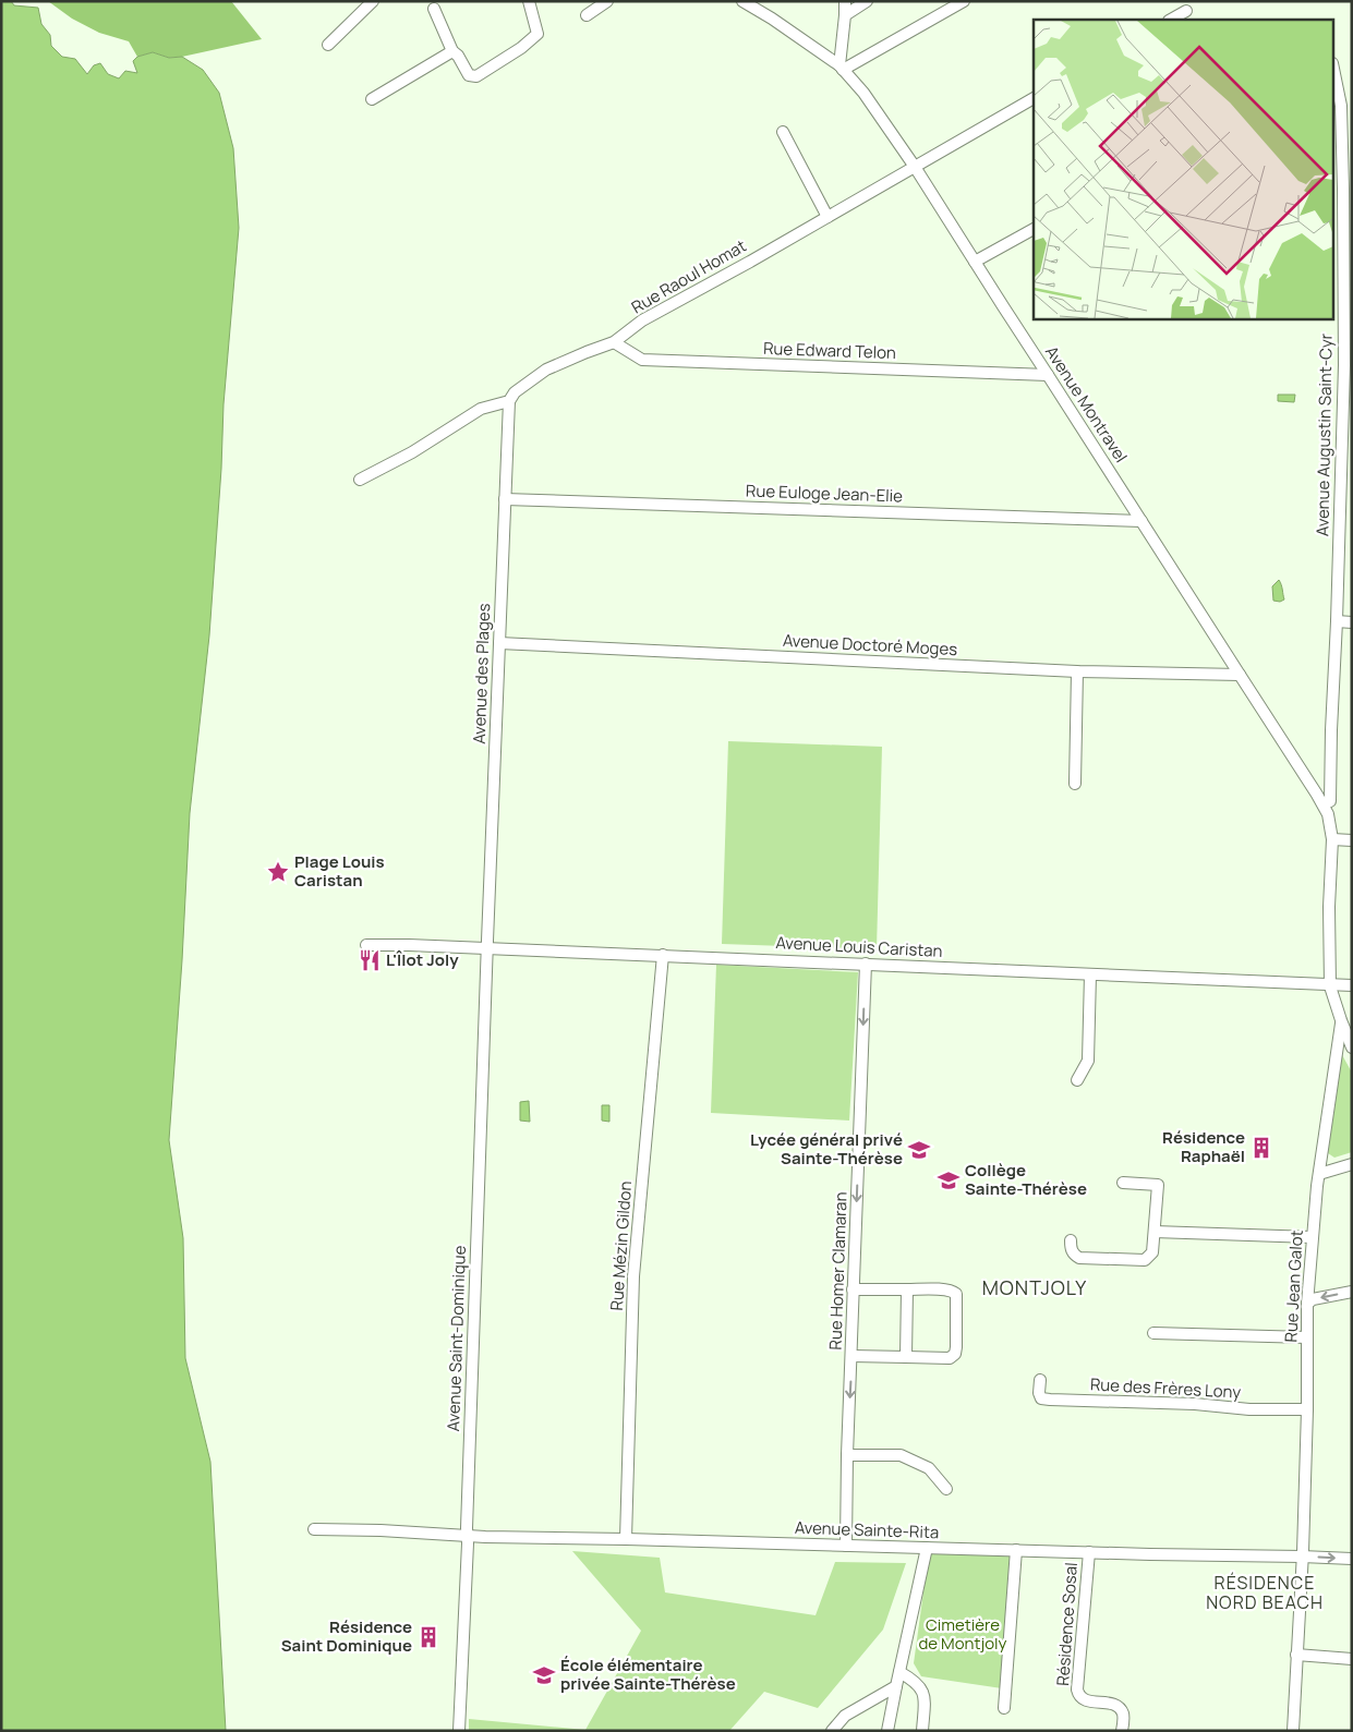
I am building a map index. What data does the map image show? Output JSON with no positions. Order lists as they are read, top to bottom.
{
  "streets": {
    "street": [
      "Rue Raoul Homat",
      "Rue Edward Telon",
      "Avenue Montravel",
      "Avenue Augustin Saint-Cyr",
      "Rue Euloge Jean-Elie",
      "Avenue Doctoré Moges",
      "Avenue des Plages",
      "Avenue Louis Caristan",
      "Rue Mézin Gildon",
      "Rue Homer Clamaran",
      "Rue Jean Galot",
      "Avenue Saint-Dominique",
      "Rue des Frères Lony",
      "Avenue Sainte-Rita",
      "Résidence Sosal"
    ]
  },
  "crossings": [
    ["Rue Raoul Homat", "Rue Edward Telon"],
    ["Rue Raoul Homat", "Avenue Montravel"],
    ["Rue Raoul Homat", "Avenue des Plages"],
    ["Rue Edward Telon", "Avenue Montravel"],
    ["Avenue Montravel", "Avenue Augustin Saint-Cyr"],
    ["Avenue Montravel", "Rue Euloge Jean-Elie"],
    ["Avenue Montravel", "Avenue Doctoré Moges"],
    ["Avenue Montravel", "Avenue Louis Caristan"],
    ["Avenue Montravel", "Rue Jean Galot"],
    ["Rue Euloge Jean-Elie", "Avenue des Plages"],
    ["Avenue Doctoré Moges", "Avenue des Plages"],
    ["Avenue des Plages", "Avenue Louis Caristan"],
    ["Avenue des Plages", "Avenue Saint-Dominique"],
    ["Avenue Louis Caristan", "Rue Mézin Gildon"],
    ["Avenue Louis Caristan", "Rue Homer Clamaran"],
    ["Avenue Louis Caristan", "Avenue Saint-Dominique"],
    ["Rue Mézin Gildon", "Avenue Sainte-Rita"],
    ["Rue Homer Clamaran", "Avenue Sainte-Rita"],
    ["Rue Jean Galot", "Rue des Frères Lony"],
    ["Rue Jean Galot", "Avenue Sainte-Rita"],
    ["Avenue Saint-Dominique", "Avenue Sainte-Rita"],
    ["Avenue Sainte-Rita", "Résidence Sosal"]
  ],
  "one_way": ["Rue Homer Clamaran"],
  "districts": ["MONTJOLY", "RÉSIDENCE NORD BEACH"],
  "parks": ["Cimetière de Montjoly"],
  "places": {
    "place": ["Plage Louis Caristan"],
    "restaurant": ["L'Îlot Joly"],
    "building": ["Résidence Raphaël", "Résidence Saint Dominique"],
    "school or university": ["Lycée général privé Sainte-Thérèse", "Collège Sainte-Thérèse", "École élémentaire privée Sainte-Thérèse"]
  }
}
